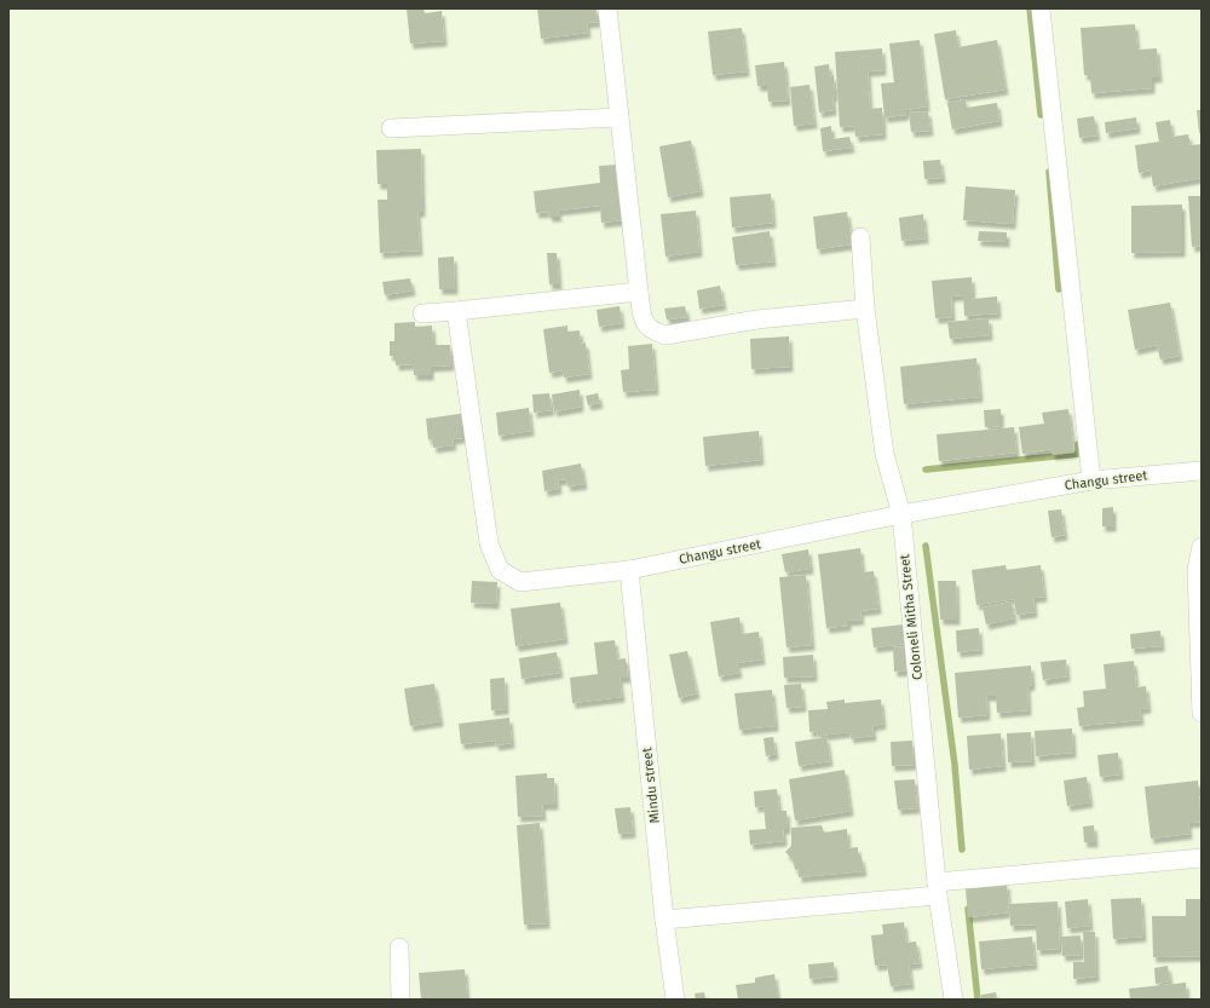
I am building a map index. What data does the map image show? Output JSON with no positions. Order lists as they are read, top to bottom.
{
  "streets": {
    "street": ["Changu street", "Coloneli Mitha Street", "Mindu street"]
  },
  "crossings": [
    ["Changu street", "Coloneli Mitha Street"],
    ["Changu street", "Mindu street"]
  ]
}
